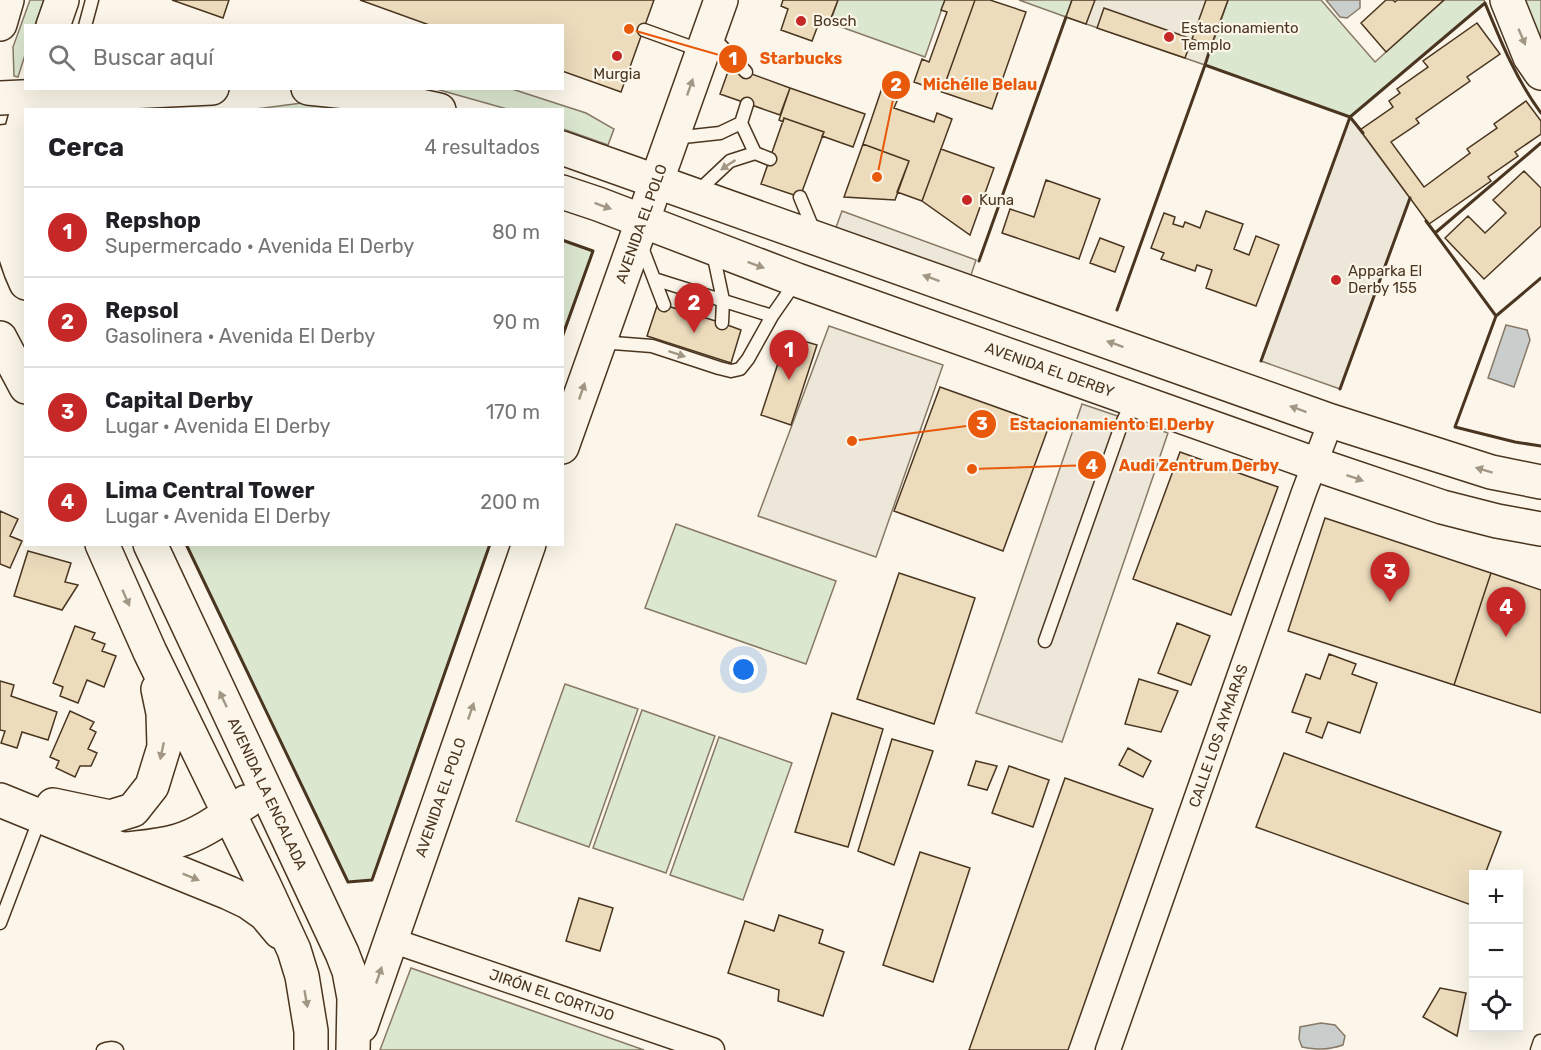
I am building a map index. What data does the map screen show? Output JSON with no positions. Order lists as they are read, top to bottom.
{
  "streets": {
    "main road": ["AVENIDA EL POLO", "AVENIDA EL DERBY", "AVENIDA LA ENCALADA"],
    "street": ["CALLE LOS AYMARAS", "JIRÓN EL CORTIJO"]
  },
  "crossings": [
    ["AVENIDA EL POLO", "AVENIDA EL DERBY"],
    ["AVENIDA EL POLO", "AVENIDA LA ENCALADA"],
    ["AVENIDA EL POLO", "JIRÓN EL CORTIJO"],
    ["AVENIDA EL DERBY", "CALLE LOS AYMARAS"]
  ],
  "one_way": ["AVENIDA EL POLO"],
  "places": [
    "Bosch",
    "Starbucks",
    "Estacionamiento Templo",
    "Murgia",
    "Michélle Belau",
    "Kuna",
    "Apparka El Derby 155",
    "Estacionamiento El Derby",
    "Audi Zentrum Derby"
  ],
  "page": {
    "search": "Buscar aquí",
    "heading": ["Cerca", "4 resultados"],
    "list": [
      {
        "mark": "1",
        "name": "Repshop",
        "note": "Supermercado · Avenida El Derby",
        "value": "80 m"
      },
      {
        "mark": "2",
        "name": "Repsol",
        "note": "Gasolinera · Avenida El Derby",
        "value": "90 m"
      },
      {
        "mark": "3",
        "name": "Capital Derby",
        "note": "Lugar · Avenida El Derby",
        "value": "170 m"
      },
      {
        "mark": "4",
        "name": "Lima Central Tower",
        "note": "Lugar · Avenida El Derby",
        "value": "200 m"
      }
    ],
    "pins": [
      "2",
      "1",
      "3",
      "4"
    ],
    "map_buttons": ["+", "−"]
  }
}
